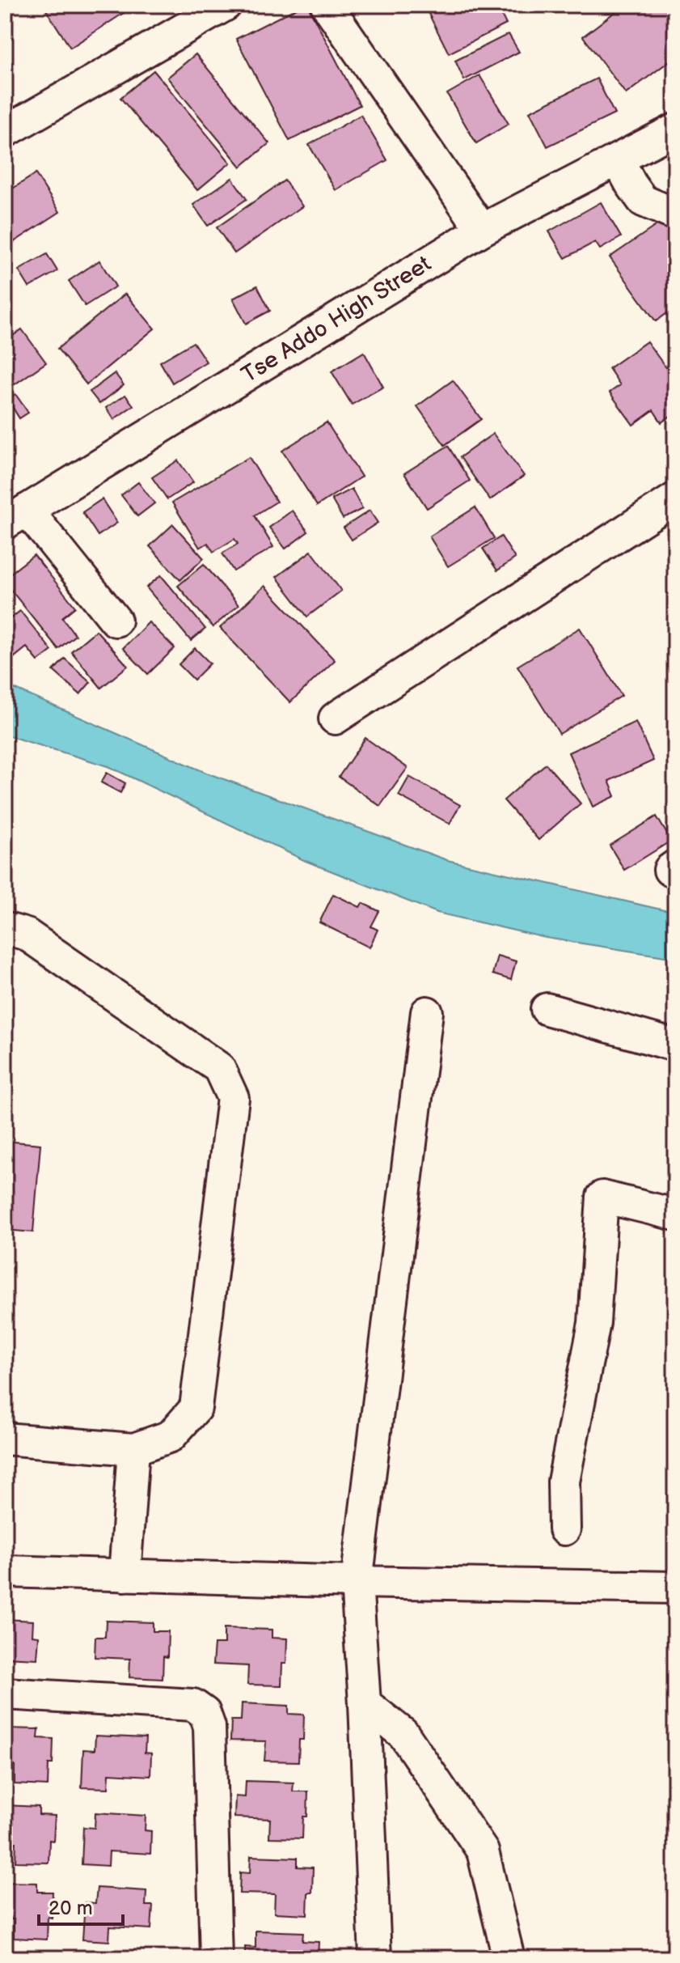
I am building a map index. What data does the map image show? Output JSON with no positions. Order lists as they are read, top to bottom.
{
  "streets": {
    "street": ["Tse Addo High Street"]
  },
  "scale_bar": "20 m"
}
